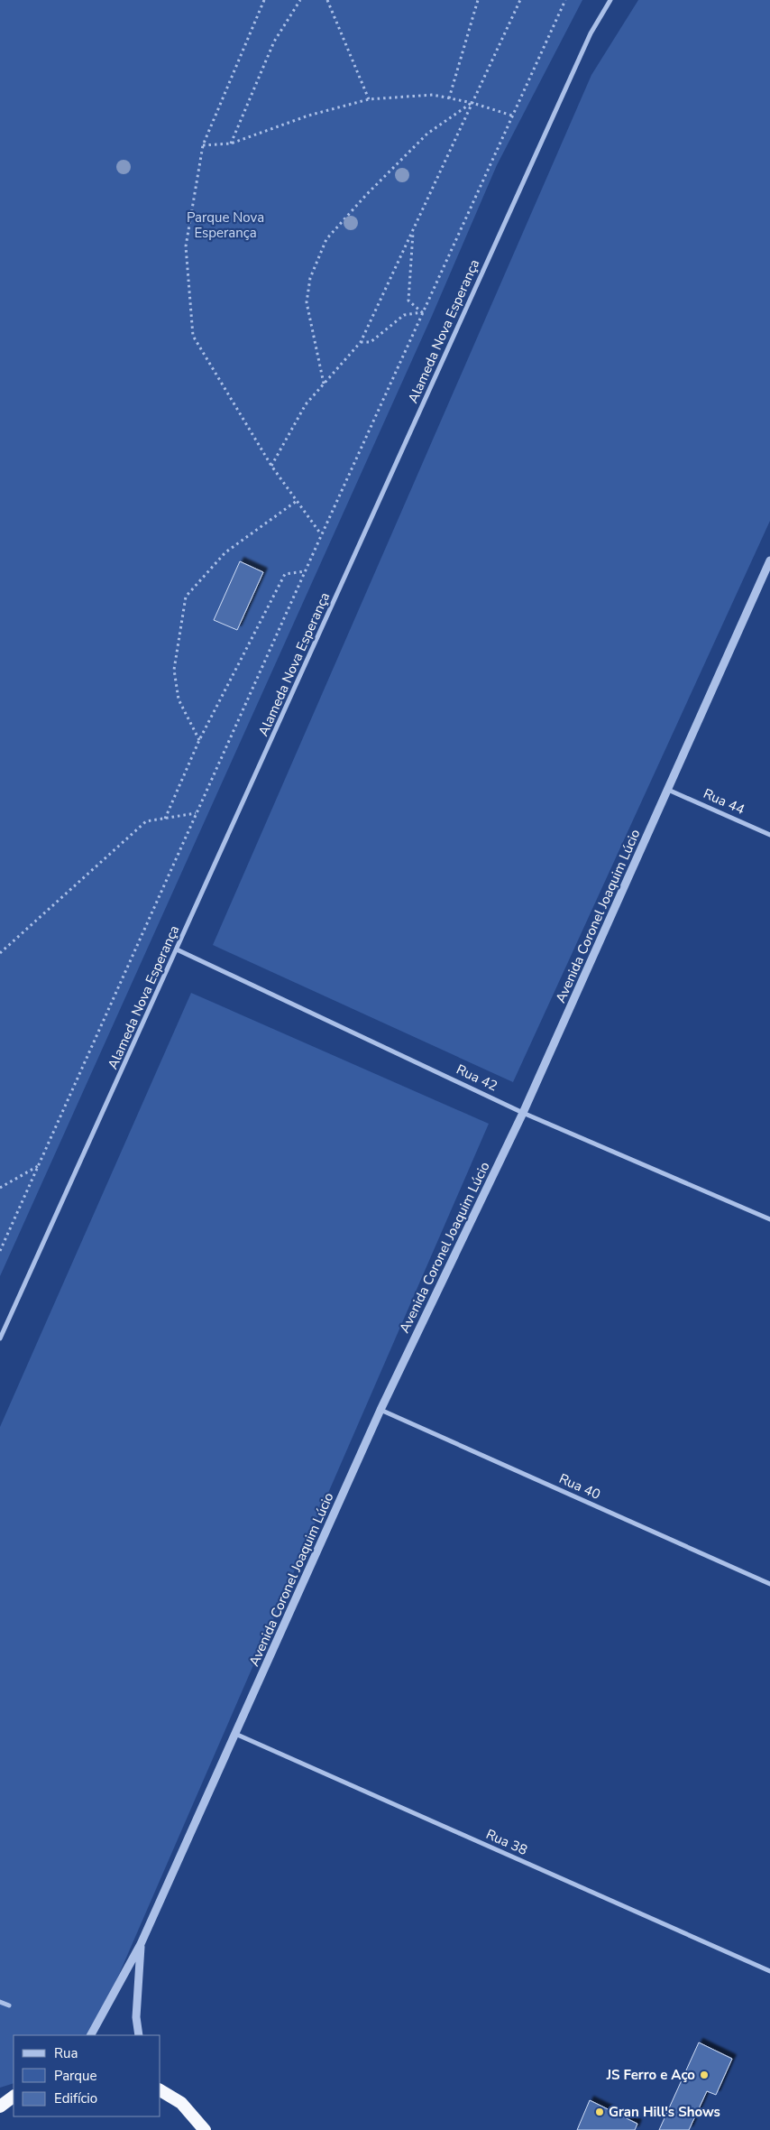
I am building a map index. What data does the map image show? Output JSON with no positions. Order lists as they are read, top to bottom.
{
  "streets": {
    "street": [
      "Alameda Nova Esperança",
      "Rua 44",
      "Avenida Coronel Joaquim Lúcio",
      "Rua 42",
      "Rua 40",
      "Rua 38"
    ]
  },
  "crossings": [
    ["Alameda Nova Esperança", "Rua 42"],
    ["Rua 44", "Avenida Coronel Joaquim Lúcio"],
    ["Avenida Coronel Joaquim Lúcio", "Rua 42"],
    ["Avenida Coronel Joaquim Lúcio", "Rua 40"],
    ["Avenida Coronel Joaquim Lúcio", "Rua 38"]
  ],
  "parks": ["Parque Nova Esperança"],
  "places": ["JS Ferro e Aço", "Gran Hill's Shows"],
  "legend": ["Rua", "Parque", "Edifício"]
}
